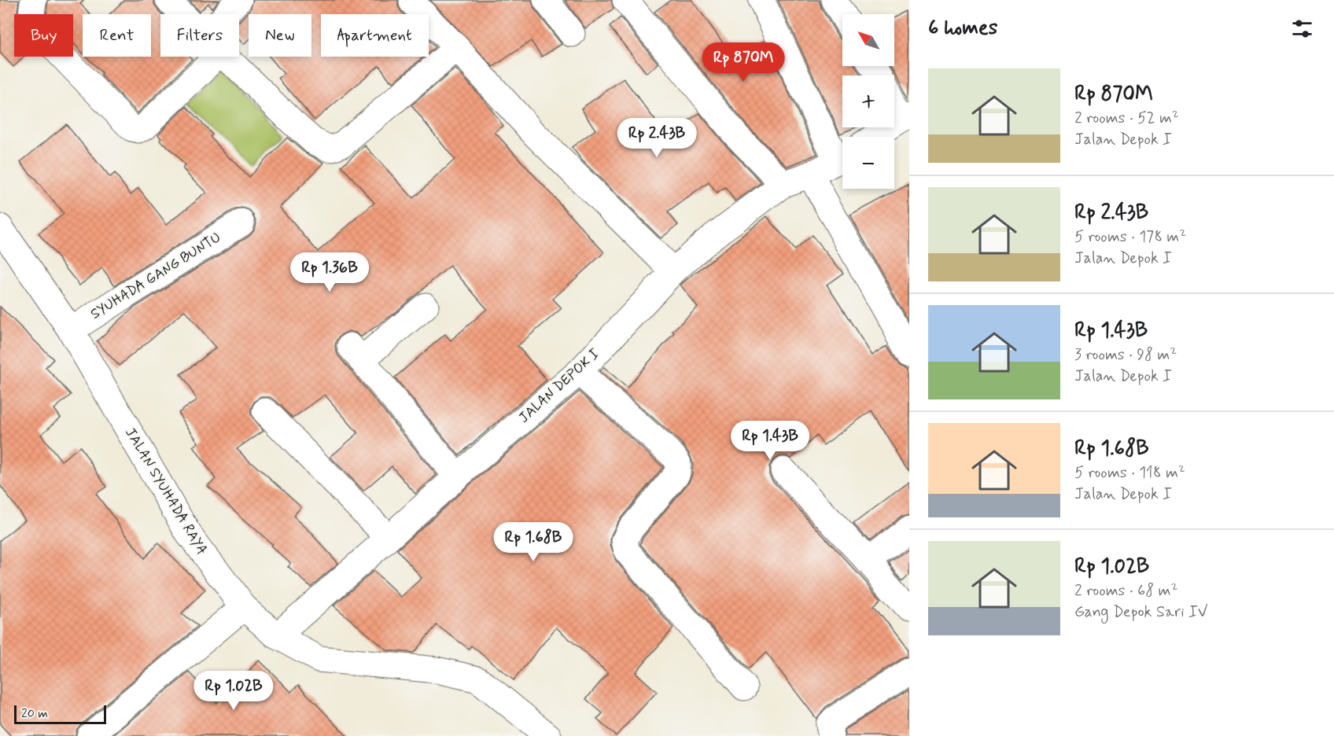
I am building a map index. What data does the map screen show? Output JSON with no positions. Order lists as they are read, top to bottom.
{
  "streets": {
    "street": ["SYUHADA GANG BUNTU", "JALAN DEPOK I", "JALAN SYUHADA RAYA"]
  },
  "crossings": [
    ["SYUHADA GANG BUNTU", "JALAN SYUHADA RAYA"],
    ["JALAN DEPOK I", "JALAN SYUHADA RAYA"]
  ],
  "scale_bar": "20 m",
  "north": "top left",
  "page": {
    "heading": "6 homes",
    "map_buttons": ["+", "−"],
    "chip": [
      "Buy",
      "Rent",
      "Filters",
      "New",
      "Apartment"
    ],
    "price": [
      "Rp 870M",
      "Rp 2.43B",
      "Rp 1.36B",
      "Rp 1.43B",
      "Rp 1.68B",
      "Rp 1.02B"
    ],
    "list": [
      {
        "name": "Rp 870M",
        "note": "2 rooms · 52 m² · Jalan Depok I"
      },
      {
        "name": "Rp 2.43B",
        "note": "5 rooms · 178 m² · Jalan Depok I"
      },
      {
        "name": "Rp 1.43B",
        "note": "3 rooms · 98 m² · Jalan Depok I"
      },
      {
        "name": "Rp 1.68B",
        "note": "5 rooms · 118 m² · Jalan Depok I"
      },
      {
        "name": "Rp 1.02B",
        "note": "2 rooms · 68 m² · Gang Depok Sari IV"
      }
    ],
    "scale": "20 m"
  }
}
